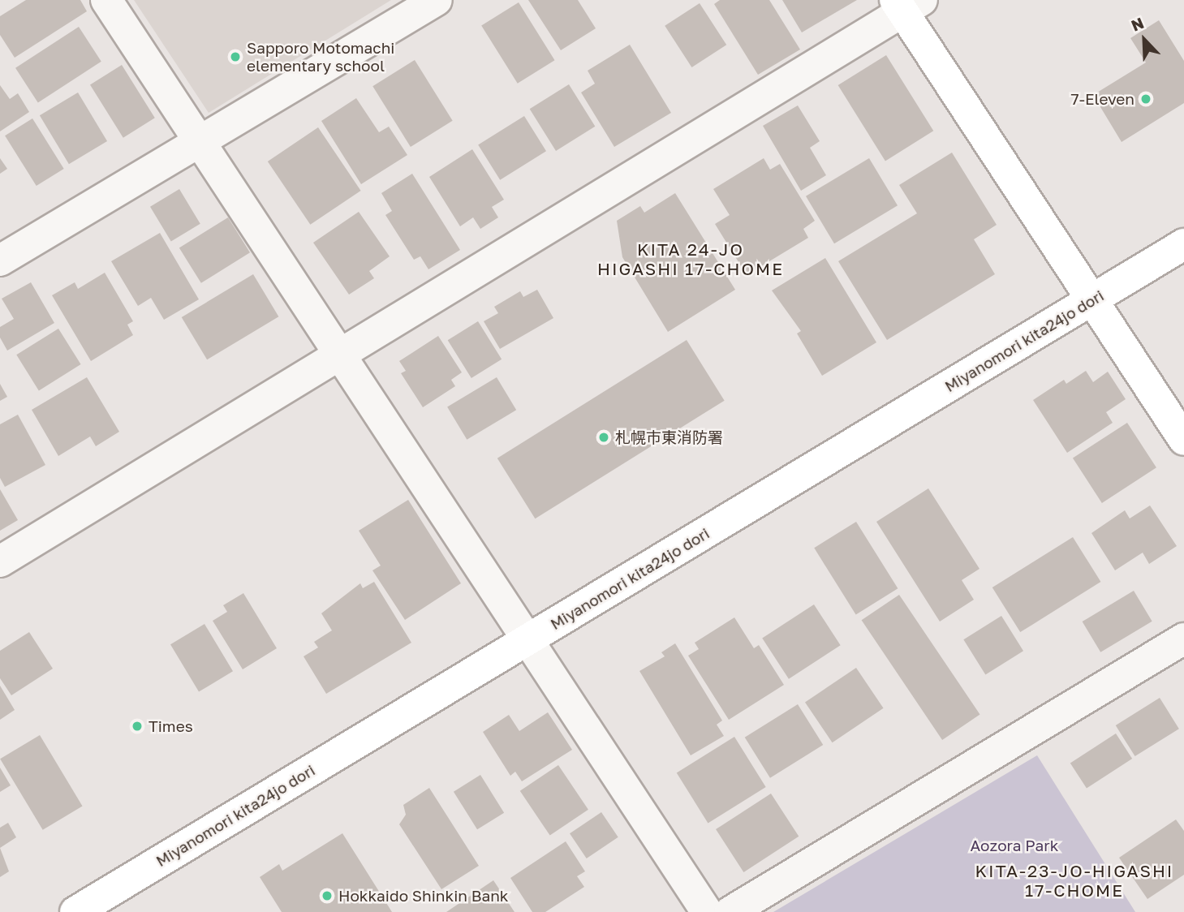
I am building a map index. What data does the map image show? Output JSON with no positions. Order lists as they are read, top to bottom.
{
  "streets": {
    "street": ["Miyanomori kita24jo dori"]
  },
  "districts": ["KITA 24-JO HIGASHI 17-CHOME", "KITA-23-JO-HIGASHI 17-CHOME"],
  "parks": ["Aozora Park"],
  "places": [
    "Sapporo Motomachi elementary school",
    "7-Eleven",
    "札幌市東消防署",
    "Times",
    "Hokkaido Shinkin Bank"
  ],
  "north": "top left"
}
